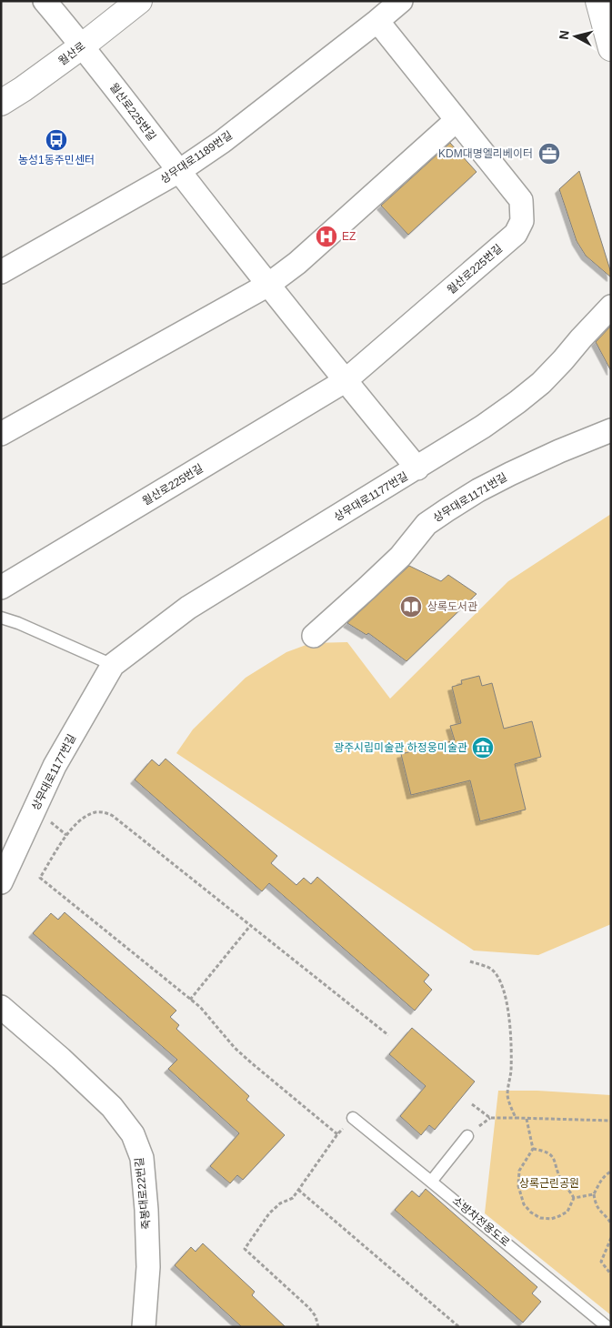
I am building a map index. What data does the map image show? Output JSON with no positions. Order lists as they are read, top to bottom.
{
  "streets": {
    "street": [
      "월산로",
      "월산로225번길",
      "상무대로1189번길",
      "상무대로1177번길",
      "상무대로1171번길",
      "죽봉대로22번길"
    ],
    "lane": ["소방차전용도로"]
  },
  "crossings": [
    ["월산로", "월산로225번길"],
    ["월산로225번길", "상무대로1189번길"],
    ["월산로225번길", "상무대로1177번길"]
  ],
  "parks": ["상록근린공원"],
  "places": {
    "bus stop": ["농성1동주민센터"],
    "office": ["KDM대명엘리베이터"],
    "hospital": ["EZ"],
    "library": ["상록도서관"],
    "museum": ["광주시립미술관 하정웅미술관"]
  },
  "north": "left"
}
